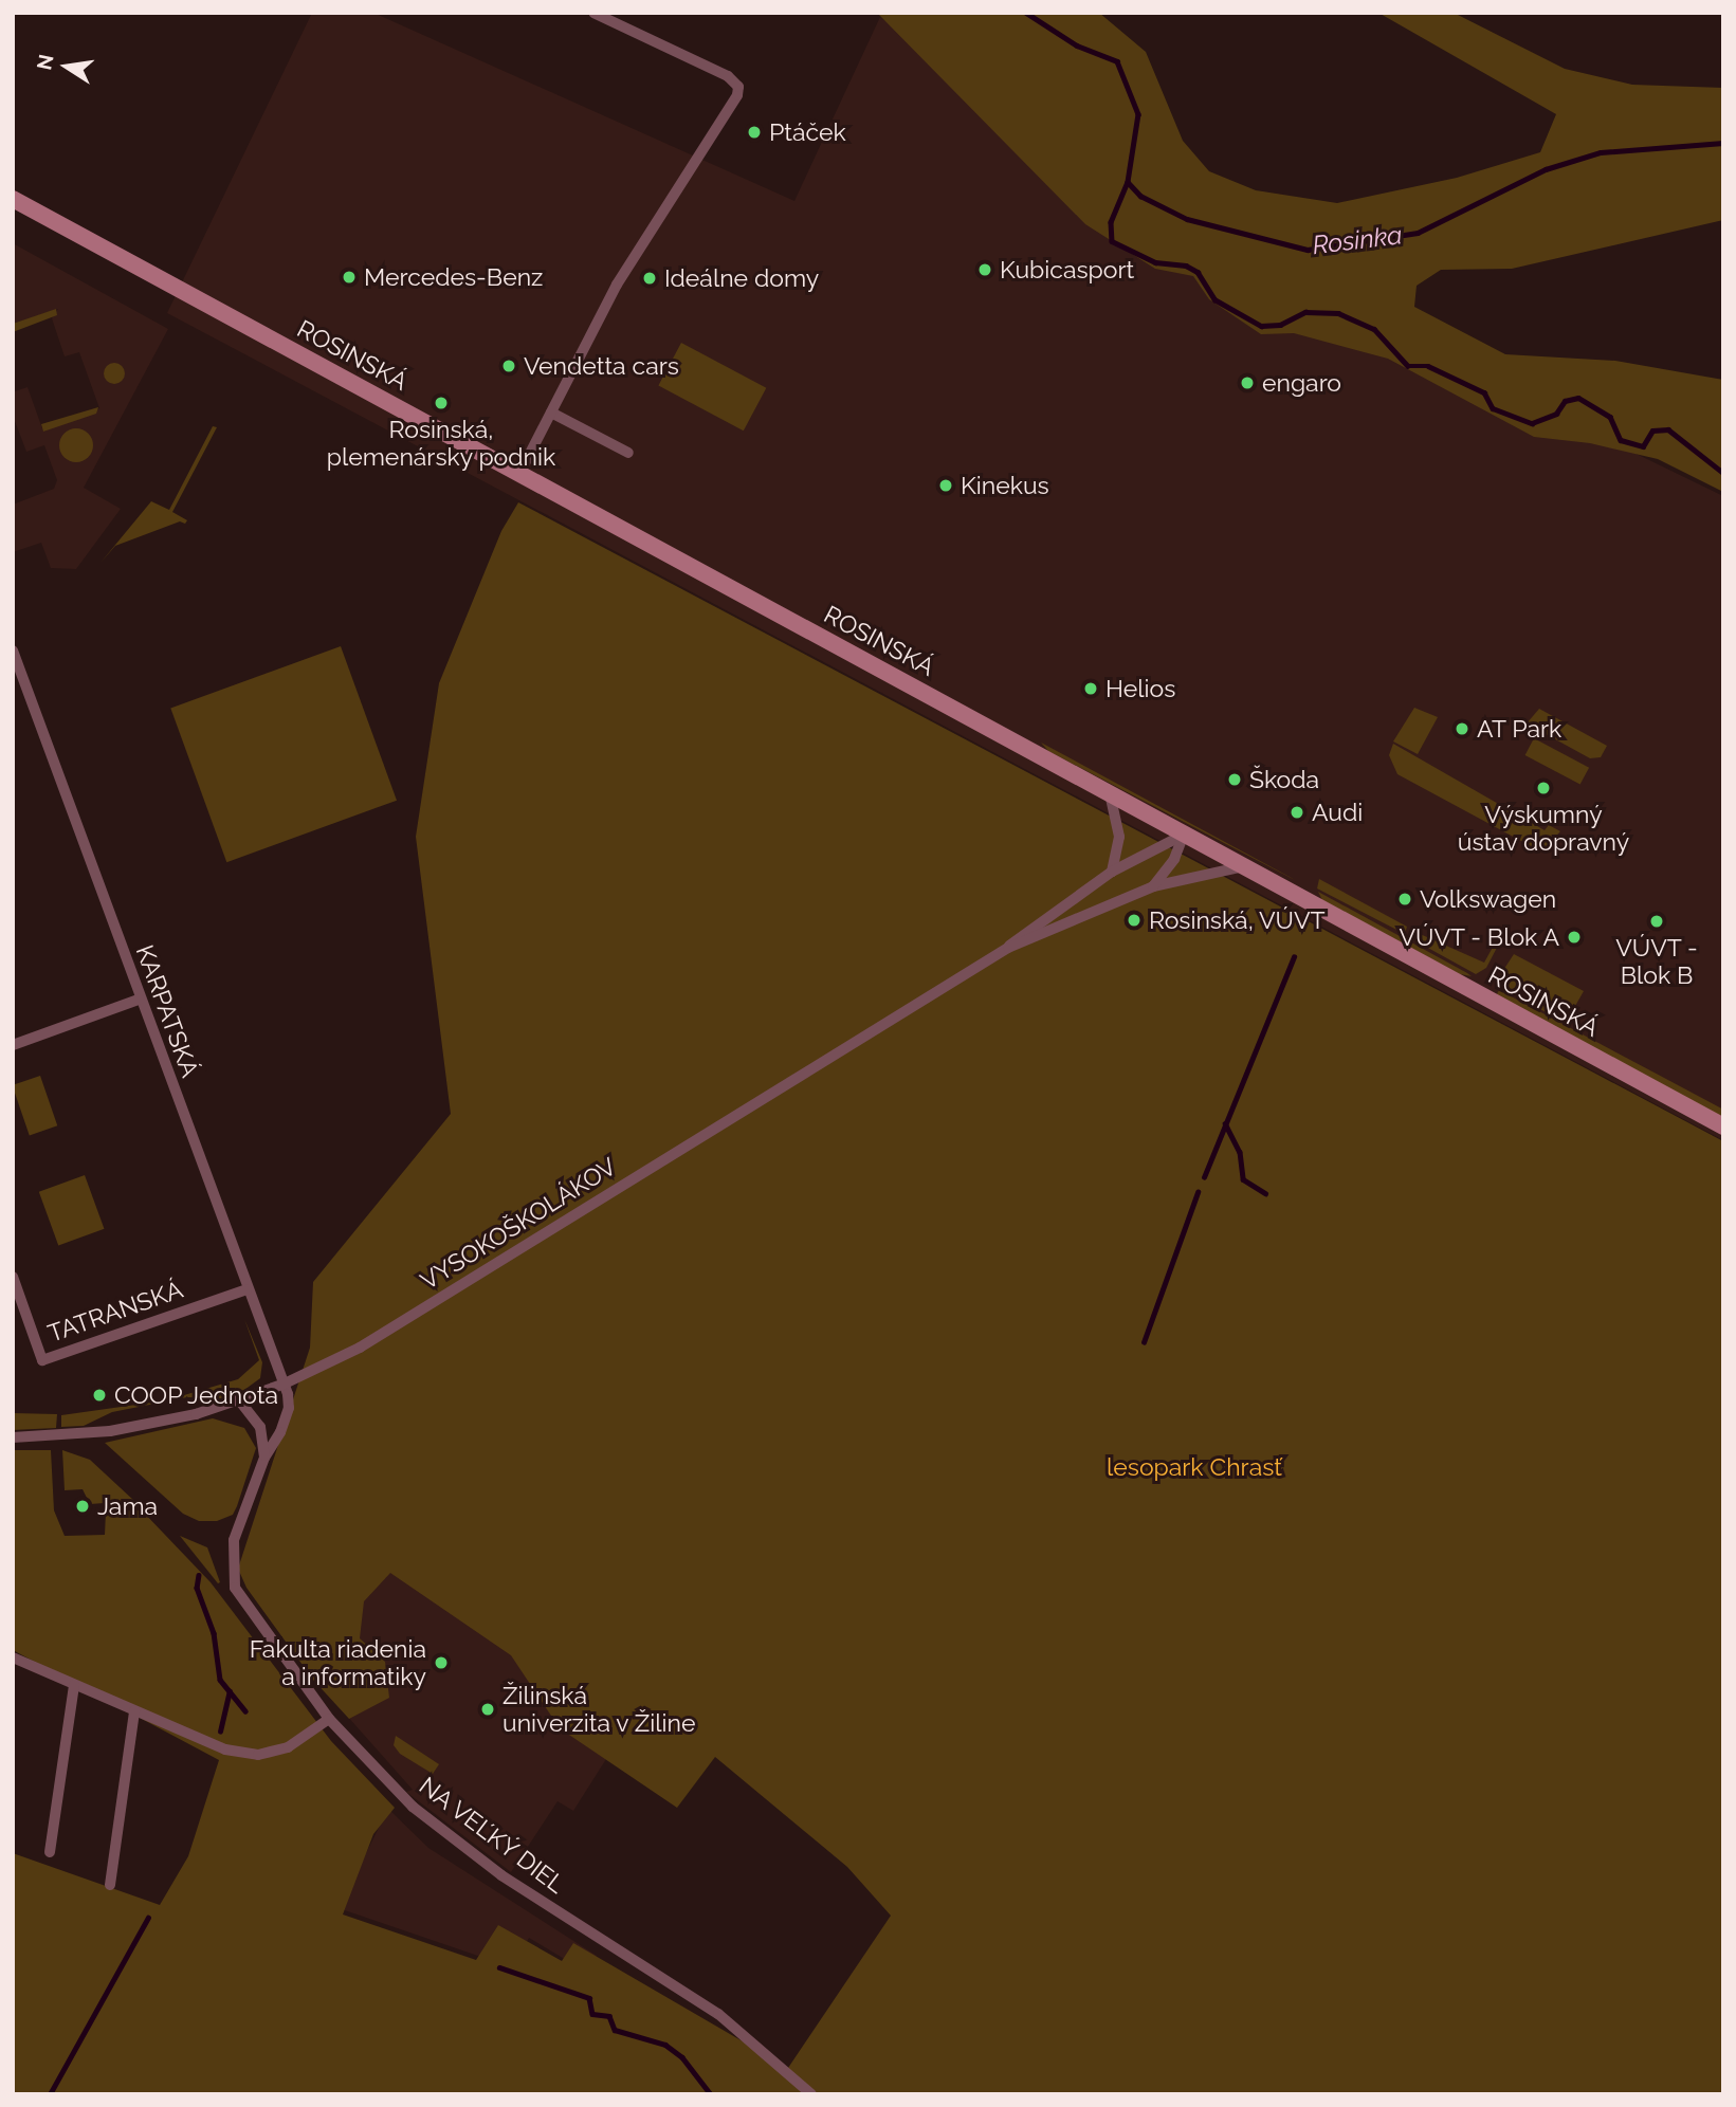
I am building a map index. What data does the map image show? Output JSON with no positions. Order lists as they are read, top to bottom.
{
  "streets": {
    "street": [
      "ROSINSKÁ",
      "KARPATSKÁ",
      "VYSOKOŠKOLÁKOV",
      "TATRANSKÁ",
      "NA VEĽKÝ DIEL"
    ]
  },
  "crossings": [
    ["ROSINSKÁ", "VYSOKOŠKOLÁKOV"],
    ["KARPATSKÁ", "VYSOKOŠKOLÁKOV"],
    ["KARPATSKÁ", "TATRANSKÁ"],
    ["KARPATSKÁ", "NA VEĽKÝ DIEL"],
    ["VYSOKOŠKOLÁKOV", "NA VEĽKÝ DIEL"]
  ],
  "water": ["Rosinka"],
  "parks": ["lesopark Chrasť"],
  "places": [
    "Ptáček",
    "Kubicasport",
    "Mercedes-Benz",
    "Ideálne domy",
    "Vendetta cars",
    "engaro",
    "Rosinská, plemenársky podnik",
    "Kinekus",
    "Helios",
    "AT Park",
    "Škoda",
    "Výskumný ústav dopravný",
    "Audi",
    "Volkswagen",
    "Rosinská, VÚVT",
    "VÚVT - Blok B",
    "VÚVT - Blok A",
    "COOP Jednota",
    "Jama",
    "Fakulta riadenia a informatiky",
    "Žilinská univerzita v Žiline"
  ],
  "north": "left"
}
